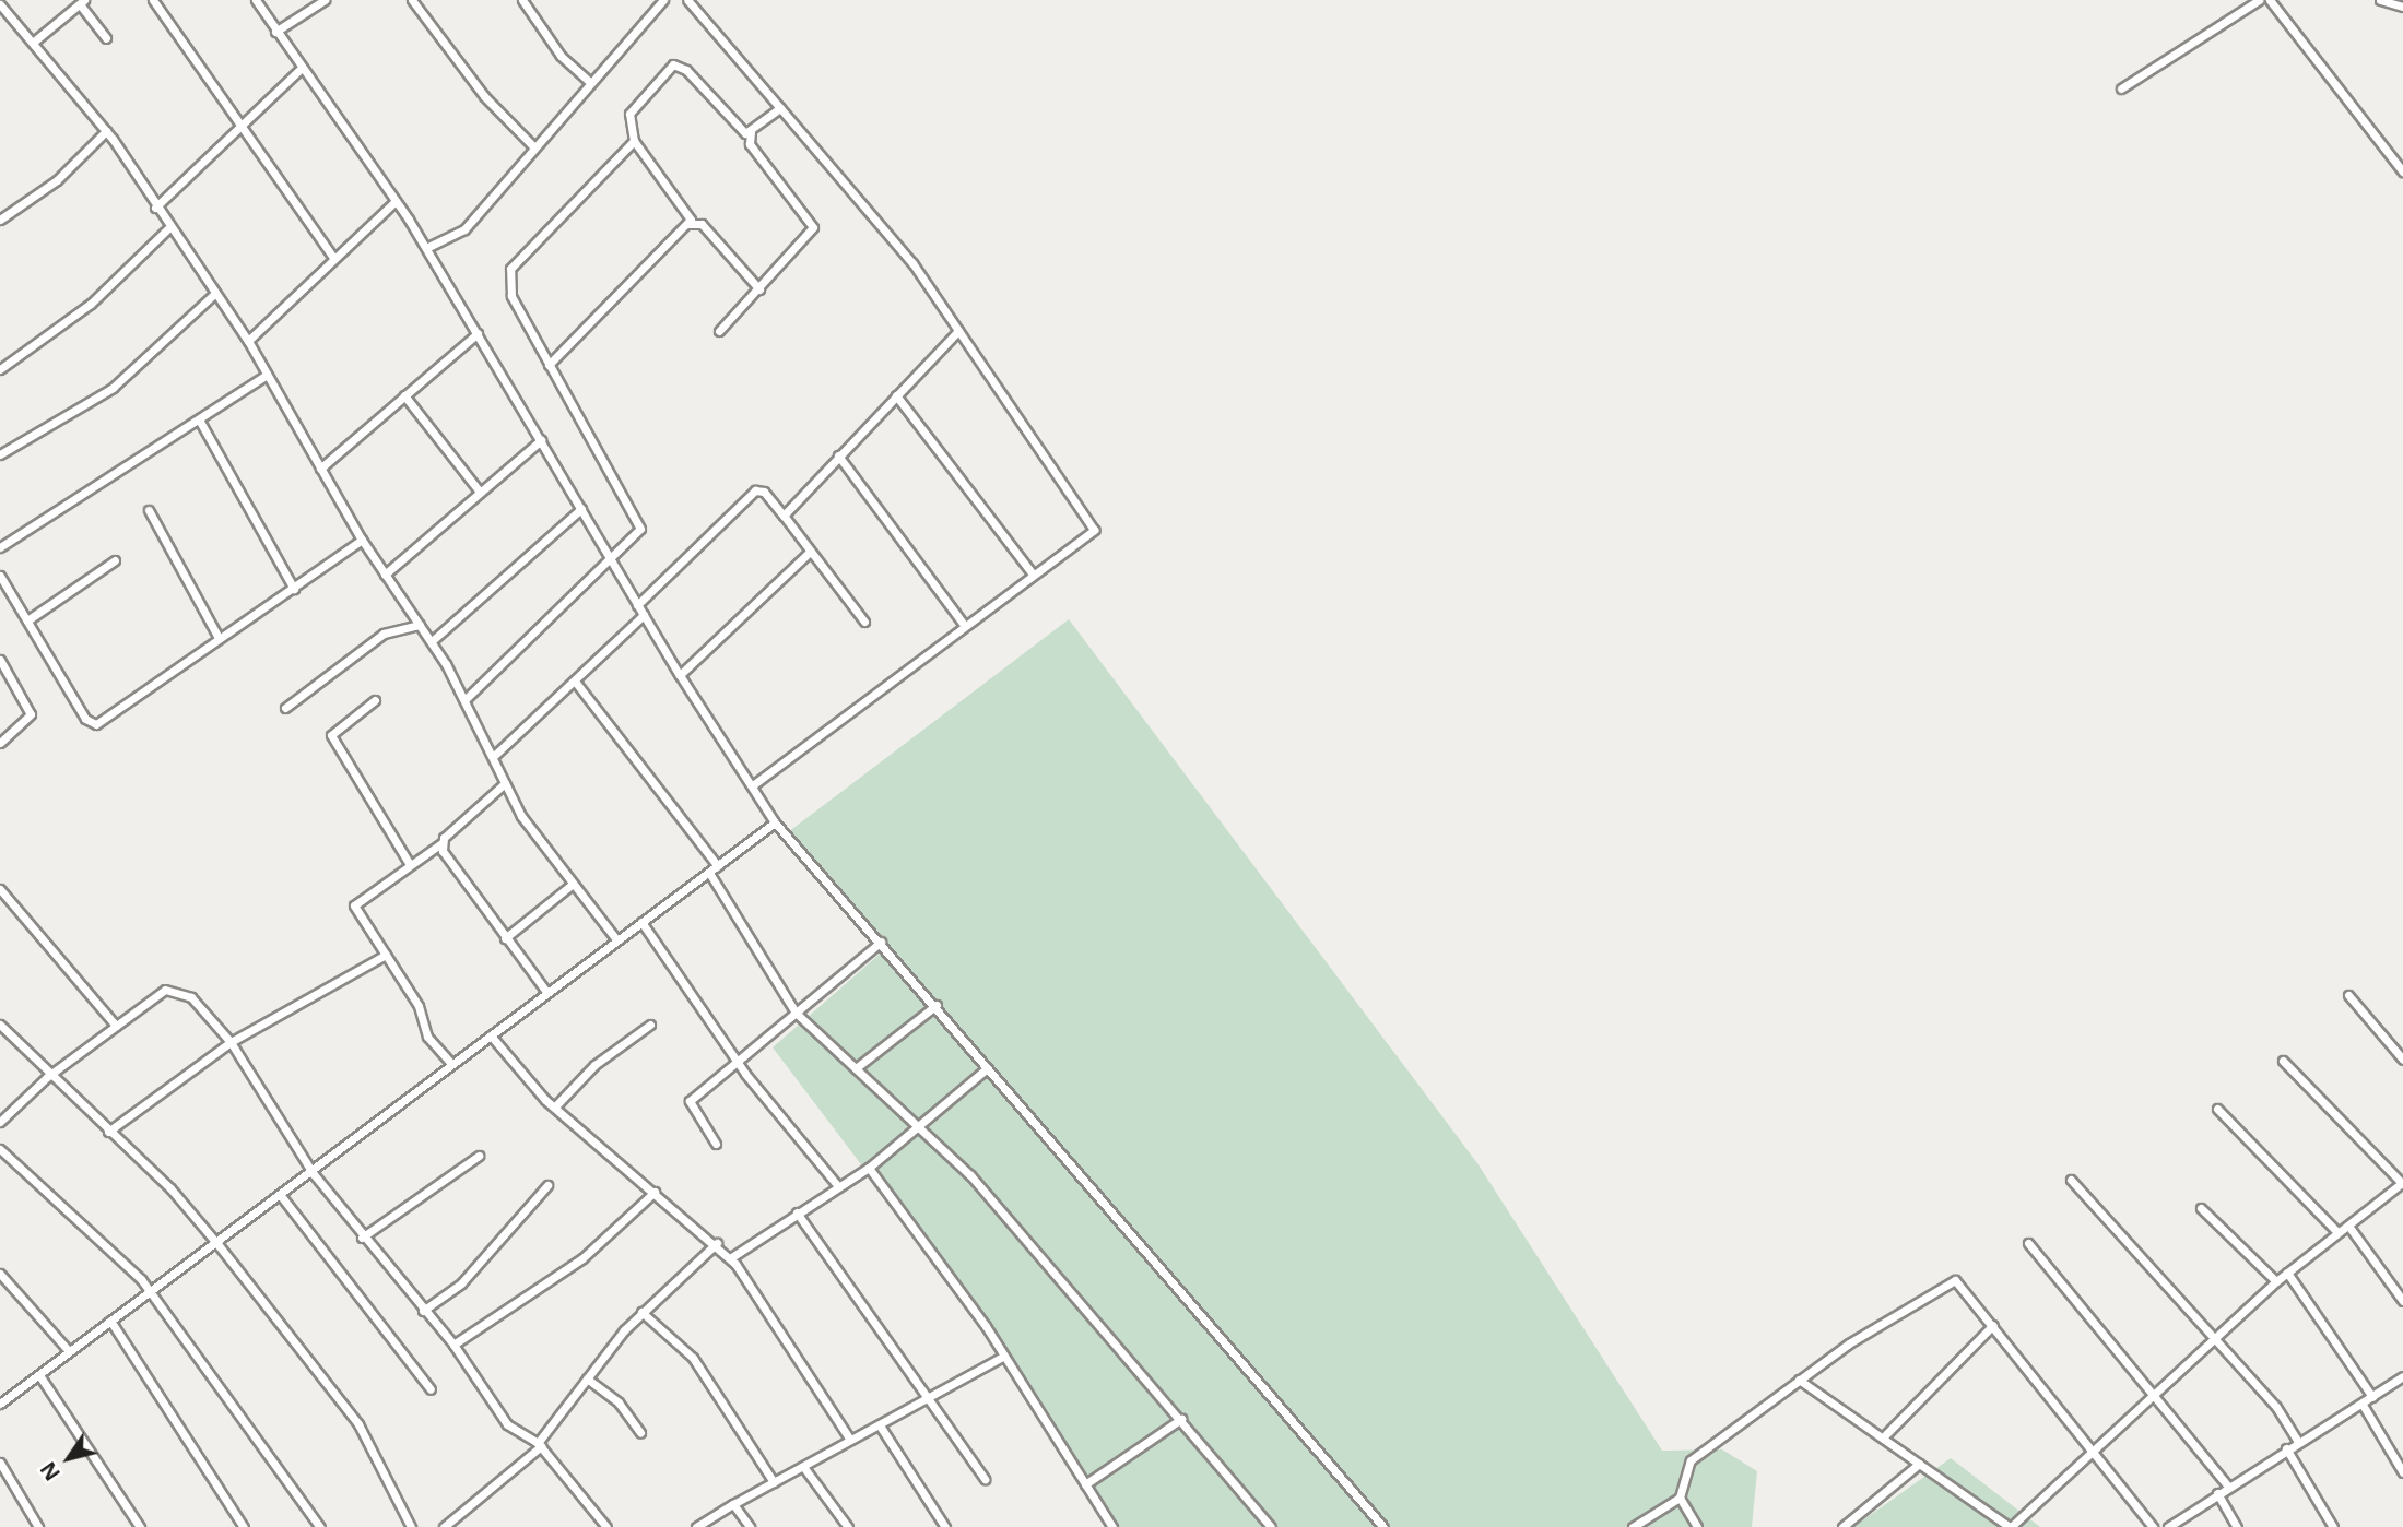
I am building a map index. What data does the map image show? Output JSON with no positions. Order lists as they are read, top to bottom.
{
  "north": "bottom left"
}
